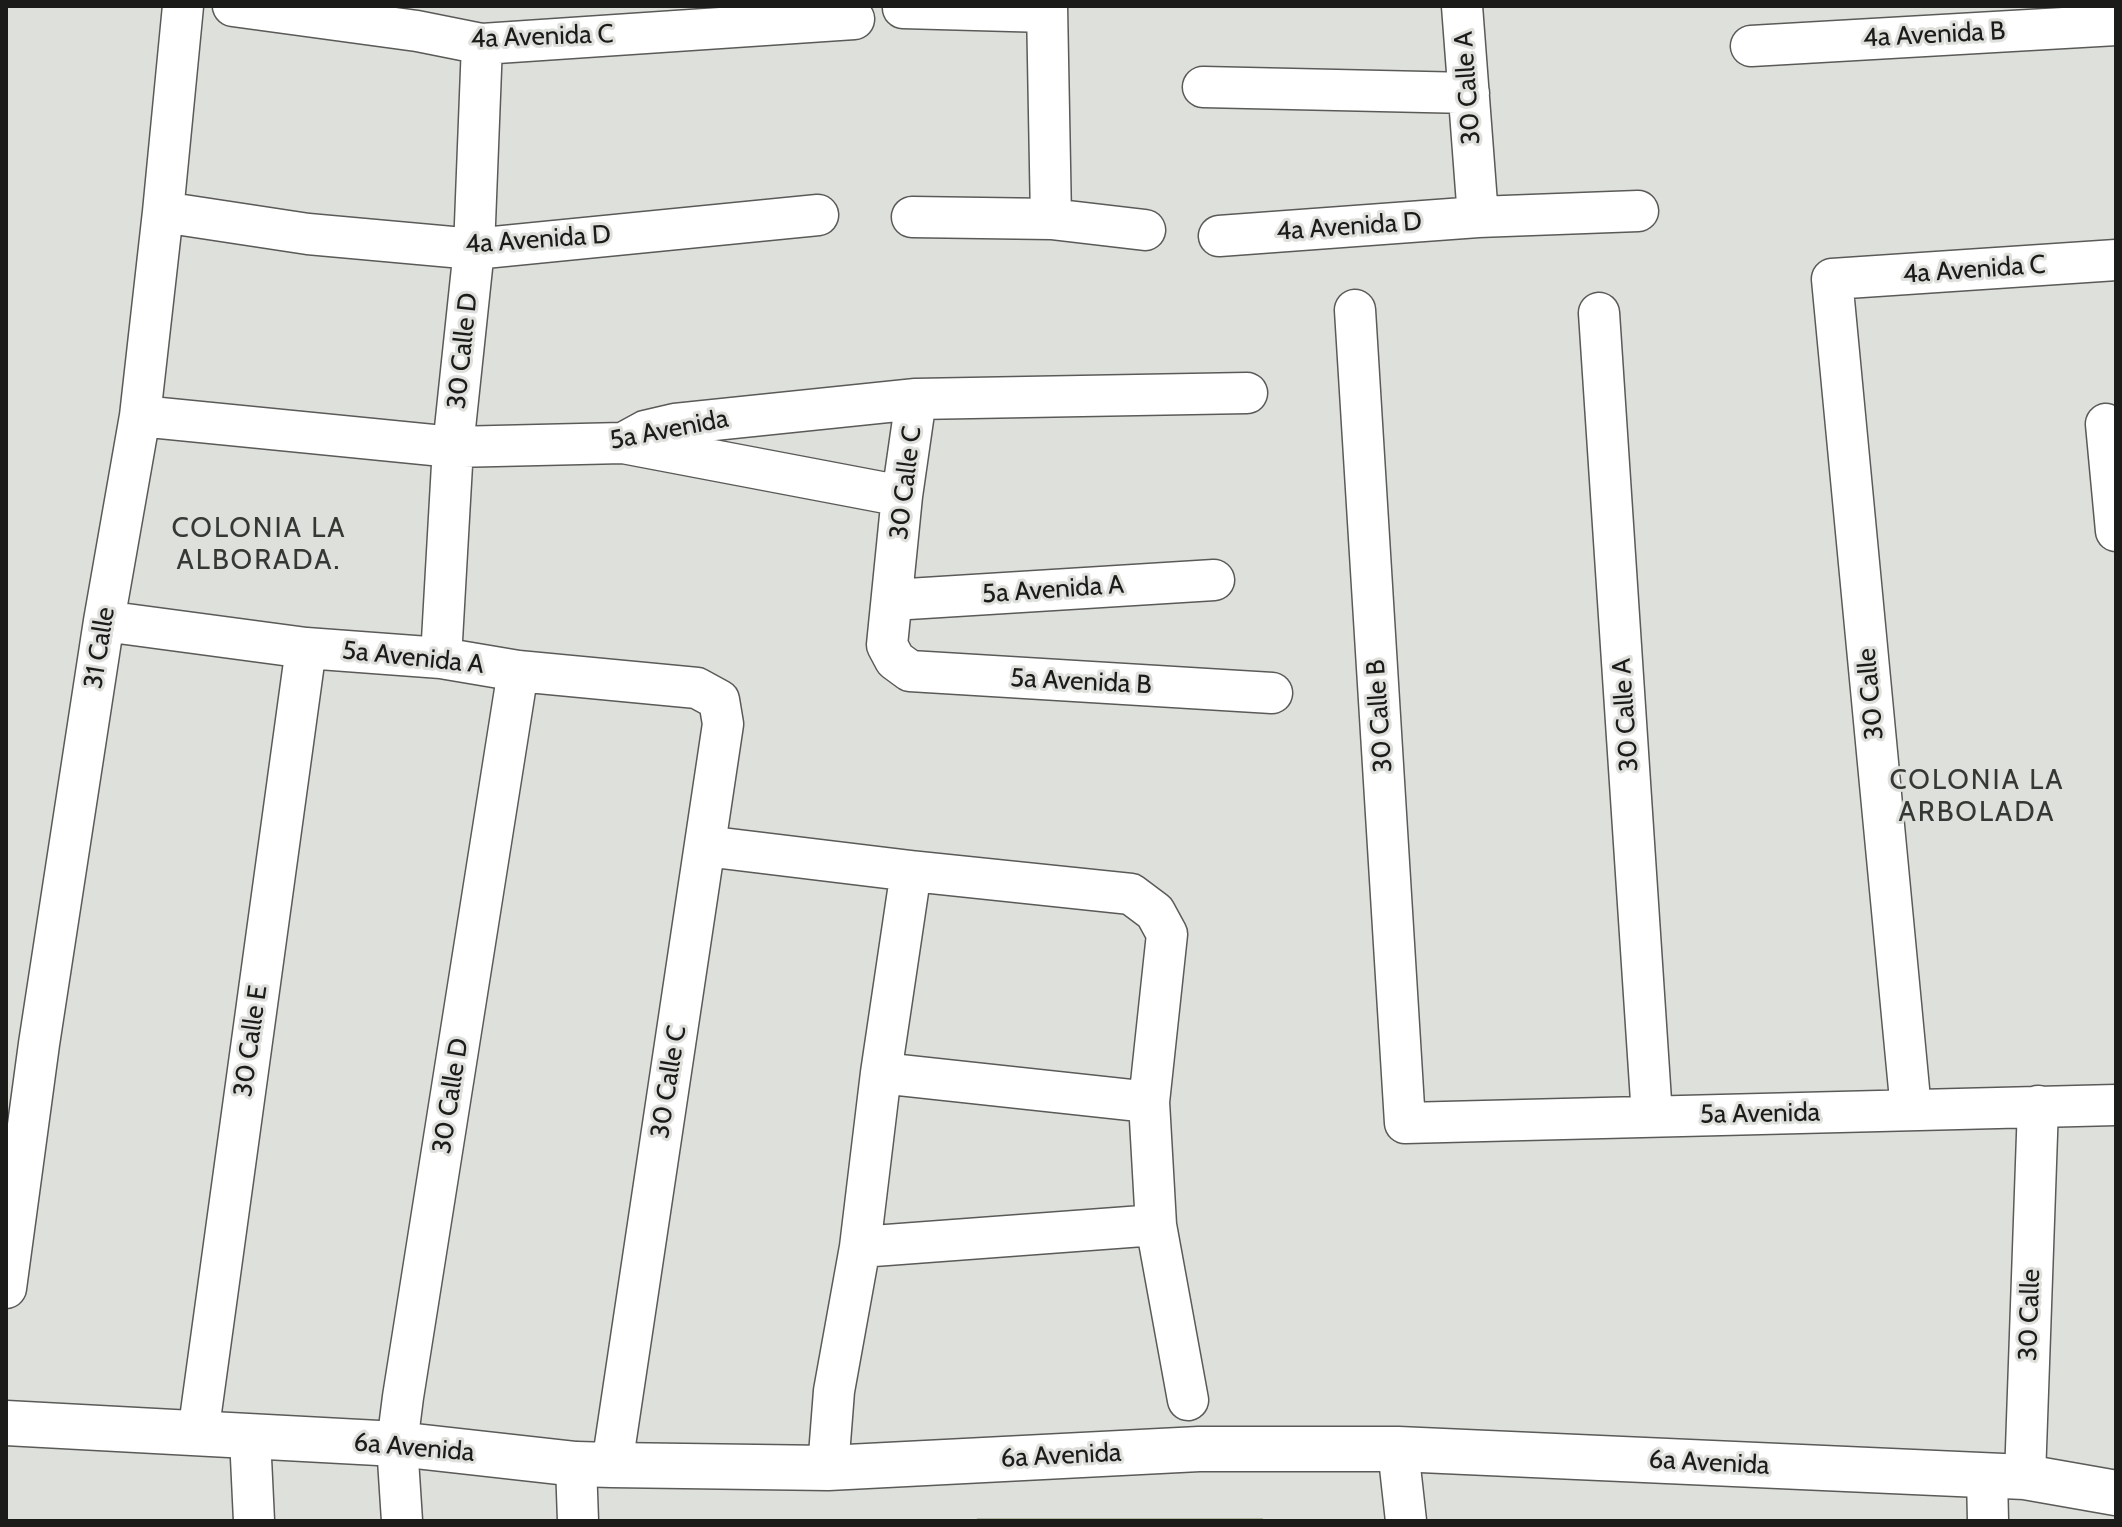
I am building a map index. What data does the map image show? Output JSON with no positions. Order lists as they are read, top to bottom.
{
  "streets": {
    "street": [
      "4a Avenida B",
      "4a Avenida C",
      "30 Calle A",
      "4a Avenida D",
      "30 Calle D",
      "5a Avenida",
      "30 Calle C",
      "5a Avenida A",
      "31 Calle",
      "5a Avenida B",
      "30 Calle",
      "30 Calle B",
      "30 Calle E",
      "6a Avenida"
    ]
  },
  "crossings": [
    ["4a Avenida C", "30 Calle D"],
    ["4a Avenida C", "30 Calle"],
    ["30 Calle A", "4a Avenida D"],
    ["30 Calle A", "5a Avenida"],
    ["4a Avenida D", "30 Calle D"],
    ["4a Avenida D", "31 Calle"],
    ["30 Calle D", "5a Avenida"],
    ["30 Calle D", "5a Avenida A"],
    ["30 Calle D", "6a Avenida"],
    ["5a Avenida", "30 Calle C"],
    ["5a Avenida", "31 Calle"],
    ["5a Avenida", "30 Calle"],
    ["5a Avenida", "30 Calle B"],
    ["30 Calle C", "5a Avenida A"],
    ["30 Calle C", "5a Avenida B"],
    ["30 Calle C", "6a Avenida"],
    ["5a Avenida A", "31 Calle"],
    ["5a Avenida A", "30 Calle E"],
    ["30 Calle", "6a Avenida"],
    ["30 Calle E", "6a Avenida"]
  ],
  "districts": ["COLONIA LA ALBORADA.", "COLONIA LA ARBOLADA"]
}
